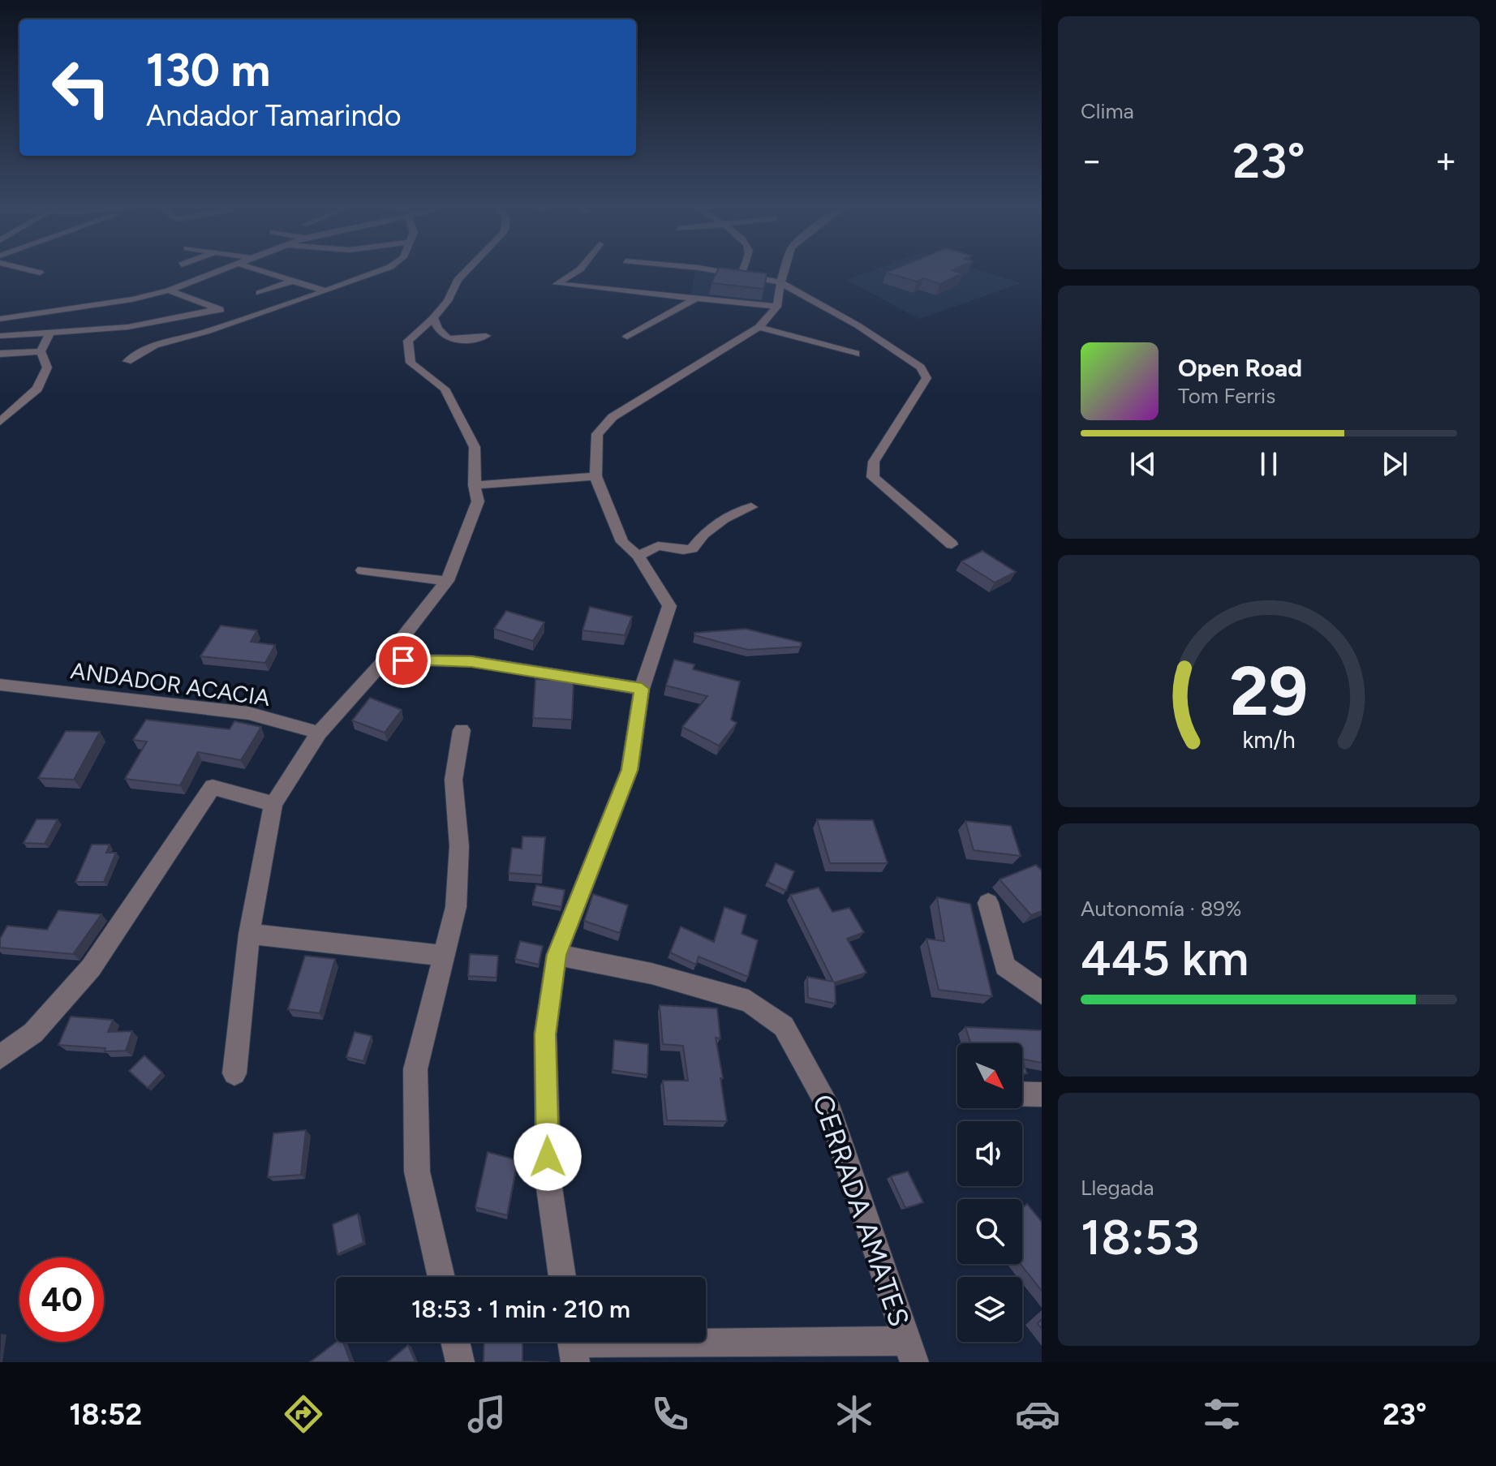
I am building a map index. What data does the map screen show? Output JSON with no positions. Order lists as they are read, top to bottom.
{
  "streets": {
    "street": ["ANDADOR ACACIA", "CERRADA AMATES"]
  },
  "north": "bottom right",
  "page": {
    "tile": [
      "Clima",
      ["Autonomía · 89%", "445 km"],
      ["Llegada", "18:53"]
    ],
    "turn": ["130 m", "Andador Tamarindo"],
    "heat": ["−", "23°", "+"],
    "song": ["Open Road", "Tom Ferris"],
    "limit": "40",
    "trip": "18:53 · 1 min · 210 m",
    "tabs": ["18:52", "23°"],
    "gauge": ["29", "km/h"]
  }
}
